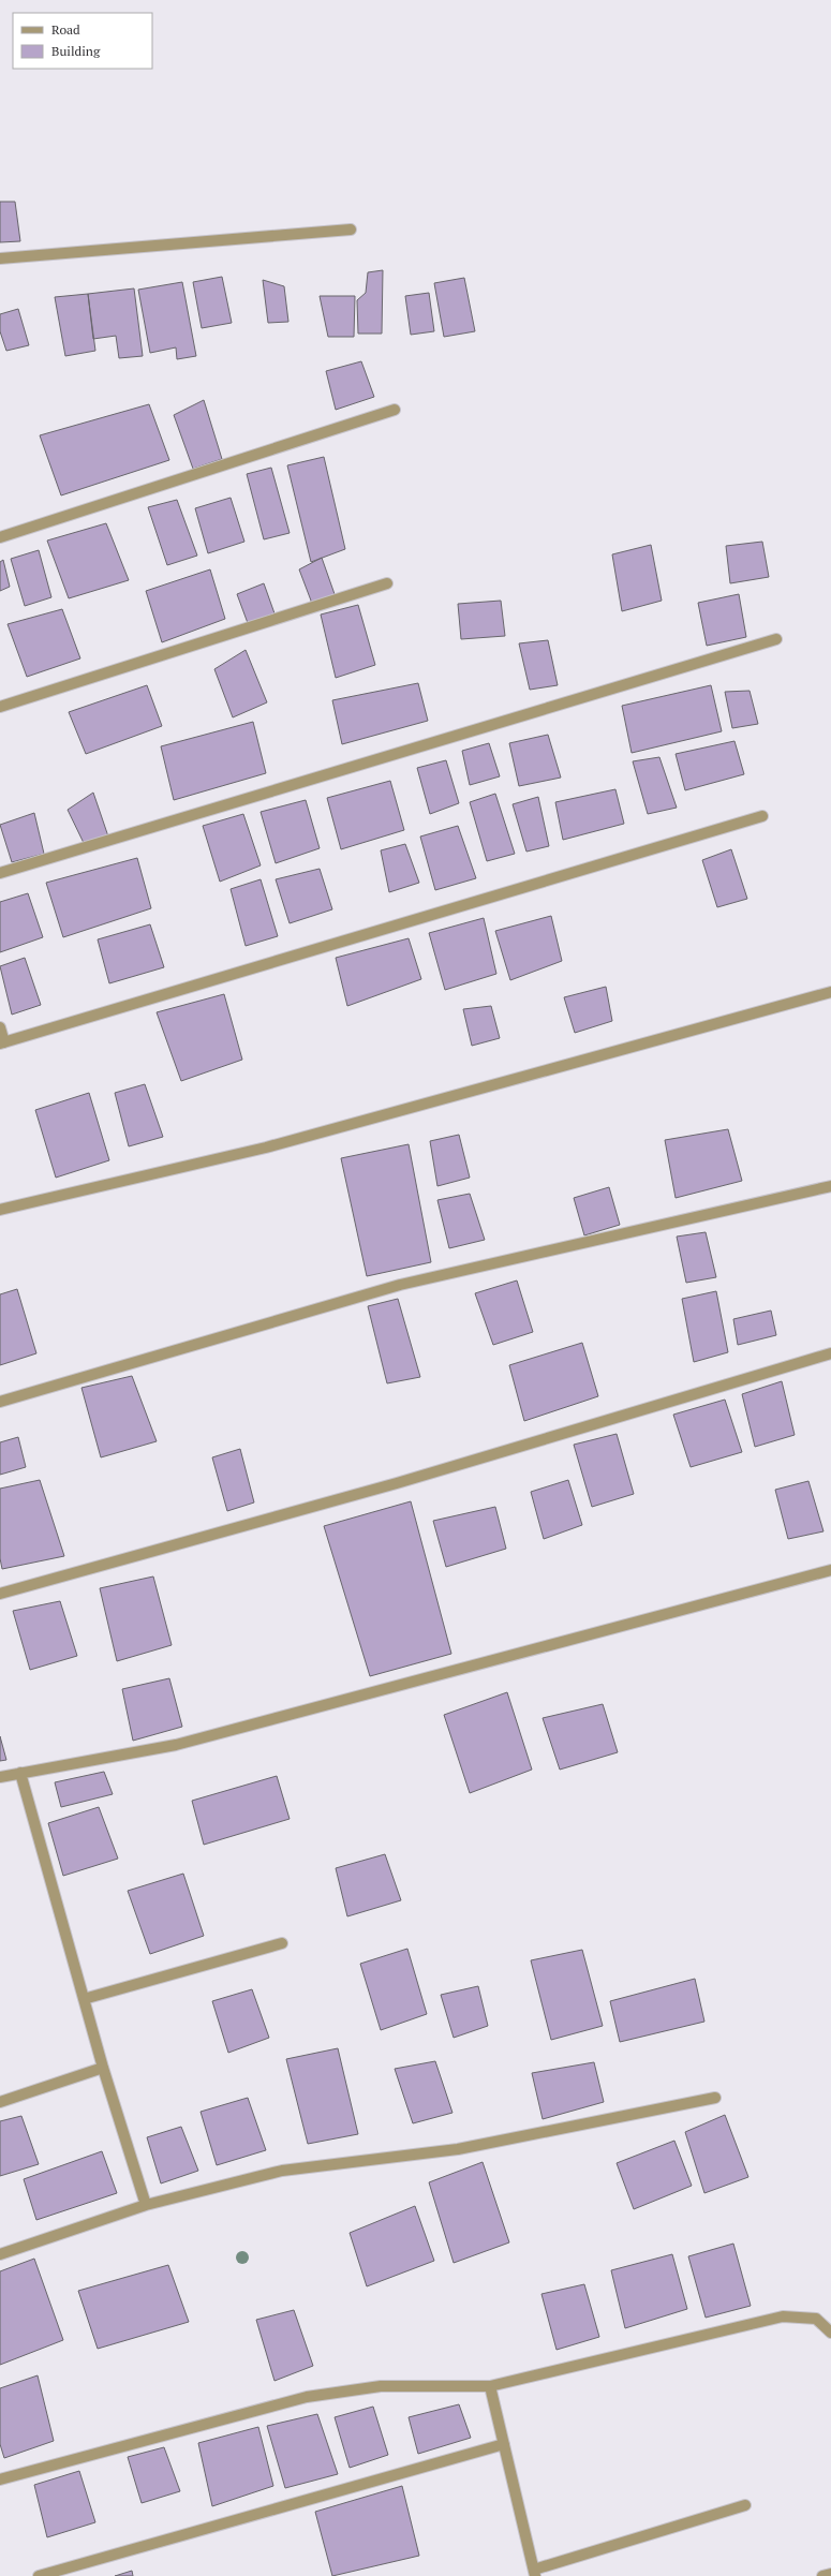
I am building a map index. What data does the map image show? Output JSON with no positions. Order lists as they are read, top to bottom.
{
  "legend": ["Road", "Building"]
}
